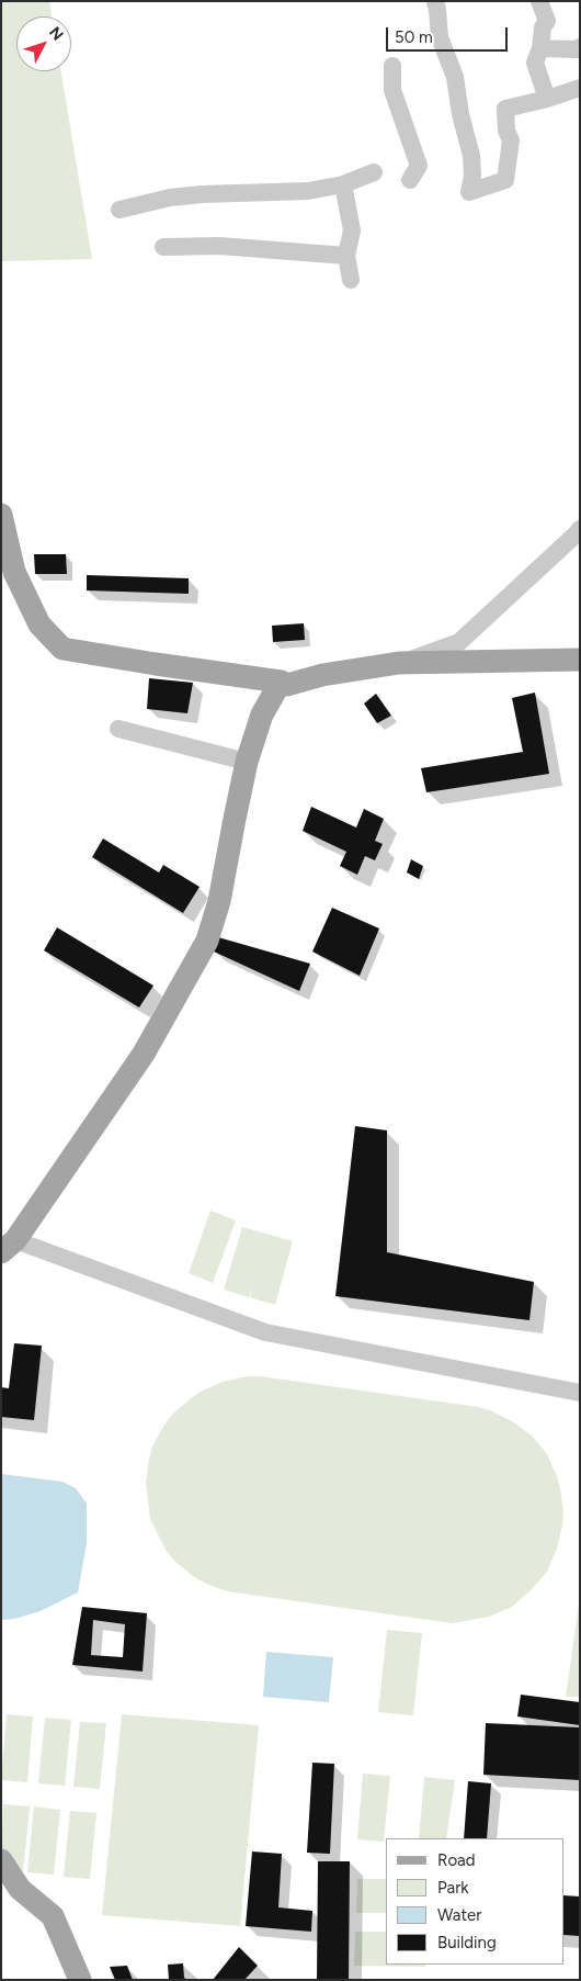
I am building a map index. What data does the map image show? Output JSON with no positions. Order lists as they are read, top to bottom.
{
  "legend": [
    "Road",
    "Park",
    "Water",
    "Building"
  ],
  "scale_bar": "50 m",
  "north": "top right"
}
